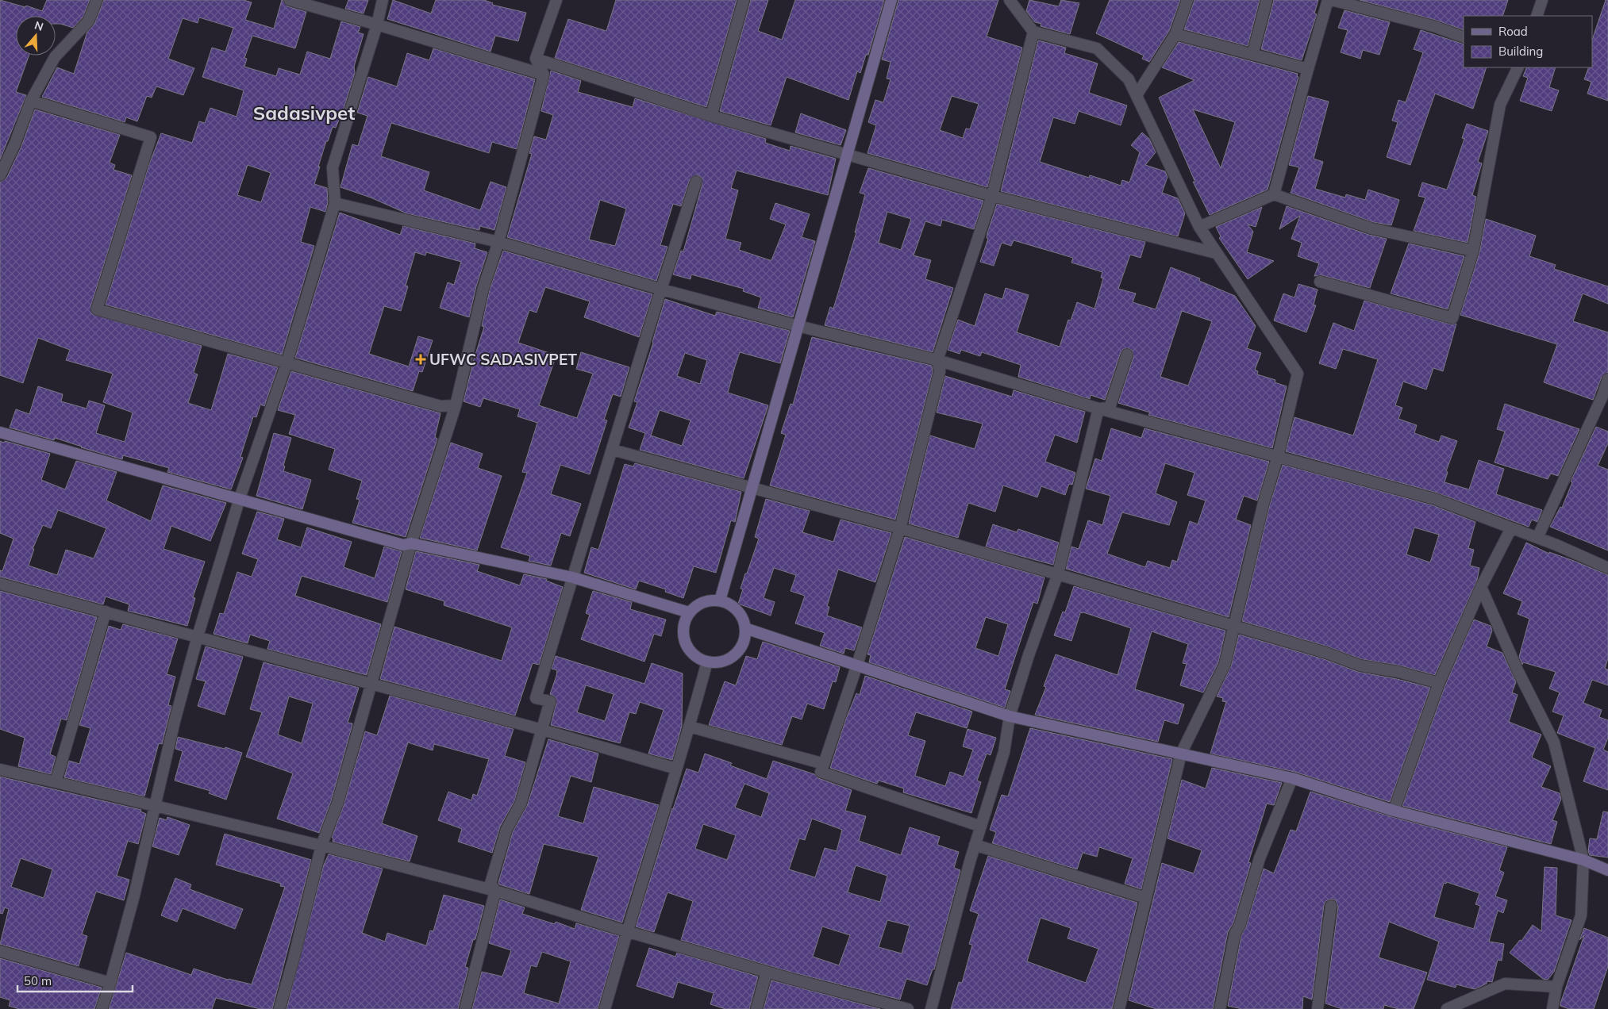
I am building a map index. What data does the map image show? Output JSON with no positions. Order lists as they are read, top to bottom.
{
  "districts": ["Sadasivpet"],
  "places": {
    "health": ["UFWC SADASIVPET"]
  },
  "legend": ["Road", "Building"],
  "scale_bar": "50 m",
  "north": "top"
}
